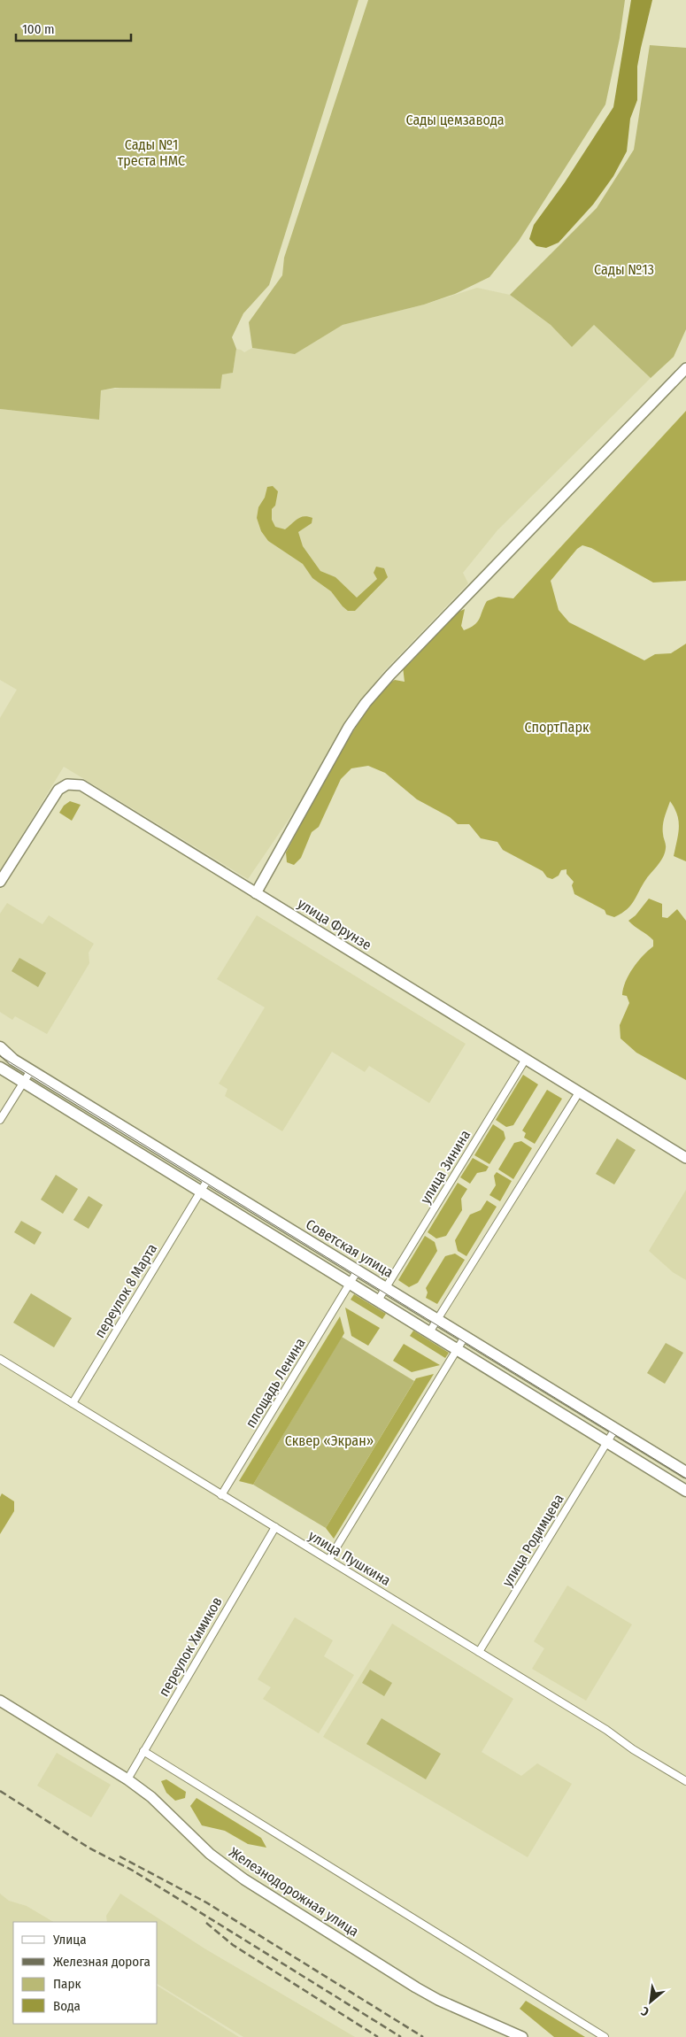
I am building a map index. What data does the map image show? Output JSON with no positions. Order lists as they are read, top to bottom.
{
  "streets": {
    "main road": ["Советская улица"],
    "street": [
      "улица Фрунзе",
      "улица Зинина",
      "переулок 8 Марта",
      "площадь Ленина",
      "улица Родимцева",
      "улица Пушкина",
      "переулок Химиков",
      "Железнодорожная улица"
    ]
  },
  "crossings": [
    ["улица Фрунзе", "улица Зинина"],
    ["улица Зинина", "Советская улица"],
    ["Советская улица", "переулок 8 Марта"],
    ["Советская улица", "площадь Ленина"],
    ["Советская улица", "улица Родимцева"],
    ["переулок 8 Марта", "улица Пушкина"],
    ["площадь Ленина", "улица Пушкина"],
    ["улица Родимцева", "улица Пушкина"],
    ["улица Пушкина", "переулок Химиков"],
    ["переулок Химиков", "Железнодорожная улица"]
  ],
  "parks": [
    "Сады цемзавода",
    "Сады №1 треста НМС",
    "Сады №13",
    "СпортПарк",
    "Сквер «Экран»"
  ],
  "legend": [
    "Улица",
    "Железная дорога",
    "Парк",
    "Вода"
  ],
  "scale_bar": "100 m",
  "north": "bottom left"
}
